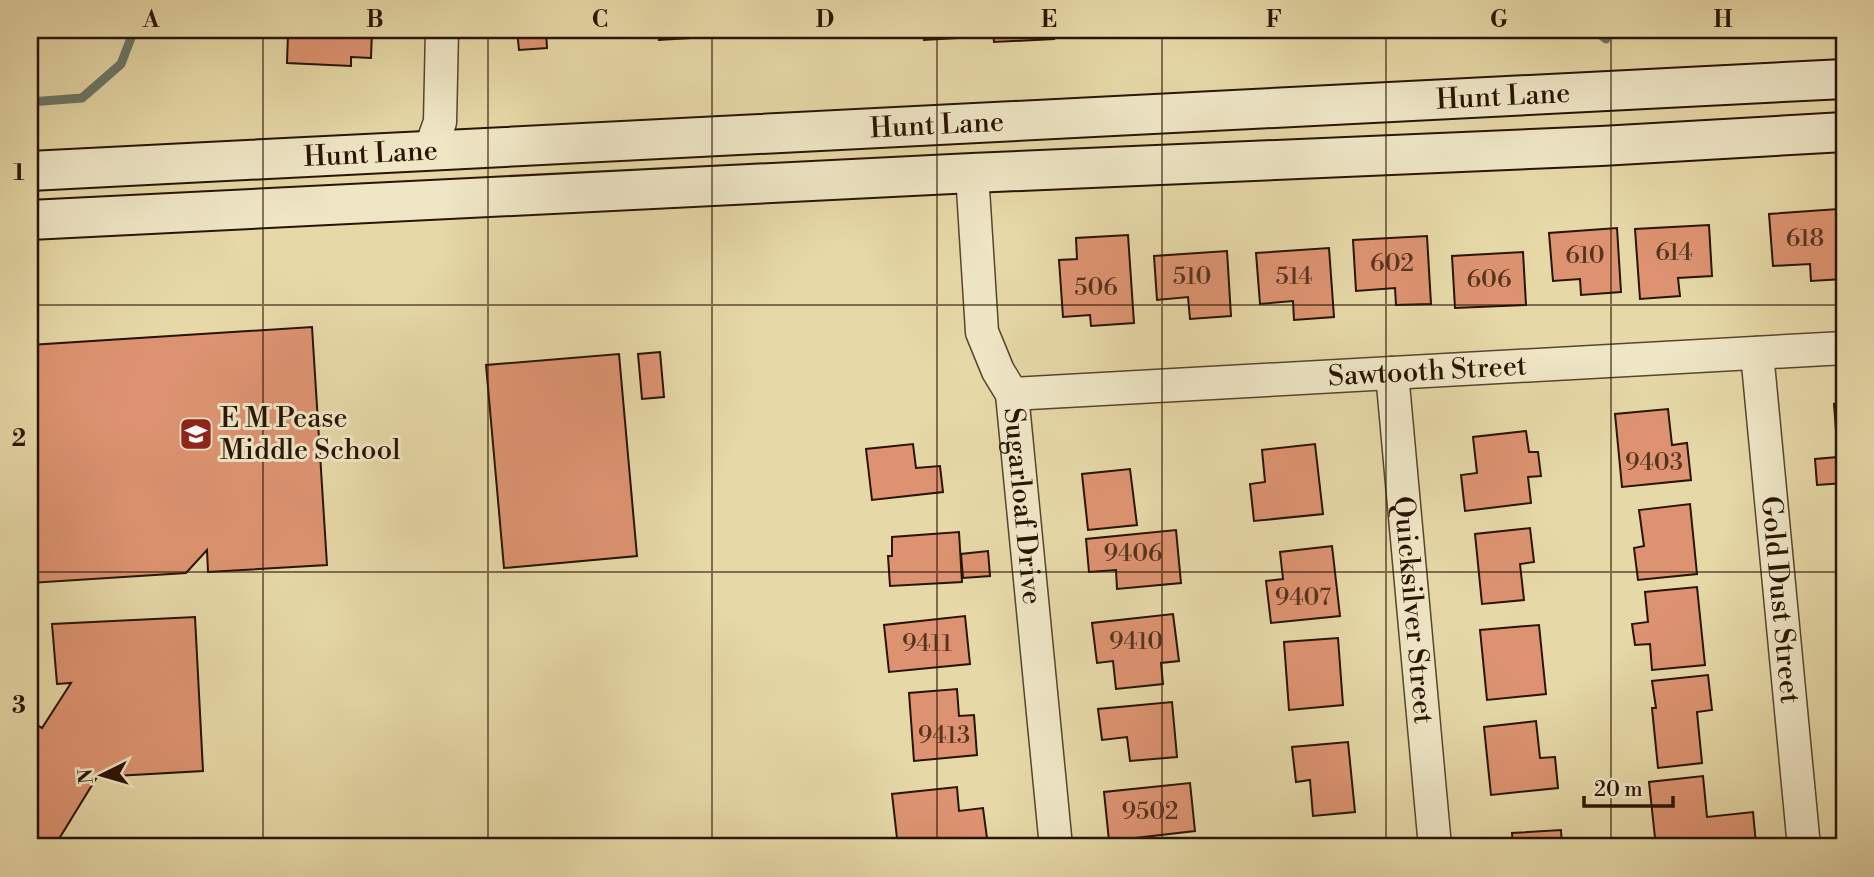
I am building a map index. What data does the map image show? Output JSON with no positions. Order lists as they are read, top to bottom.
{
  "streets": {
    "main road": ["Hunt Lane"],
    "street": [
      "Sawtooth Street",
      "Sugarloaf Drive",
      "Gold Dust Street",
      "Quicksilver Street"
    ]
  },
  "crossings": [
    ["Hunt Lane", "Sugarloaf Drive"],
    ["Sawtooth Street", "Sugarloaf Drive"],
    ["Sawtooth Street", "Gold Dust Street"],
    ["Sawtooth Street", "Quicksilver Street"]
  ],
  "places": {
    "school or university": ["E M Pease Middle School"]
  },
  "house_numbers": [
    "618",
    "614",
    "610",
    "602",
    "510",
    "514",
    "606",
    "506",
    "9403",
    "9406",
    "9407",
    "9410",
    "9411",
    "9413",
    "9502"
  ],
  "scale_bar": "20 m",
  "north": "left",
  "grid": {
    "columns": [
      "A",
      "B",
      "C",
      "D",
      "E",
      "F",
      "G",
      "H"
    ],
    "rows": ["1", "2", "3"]
  }
}
